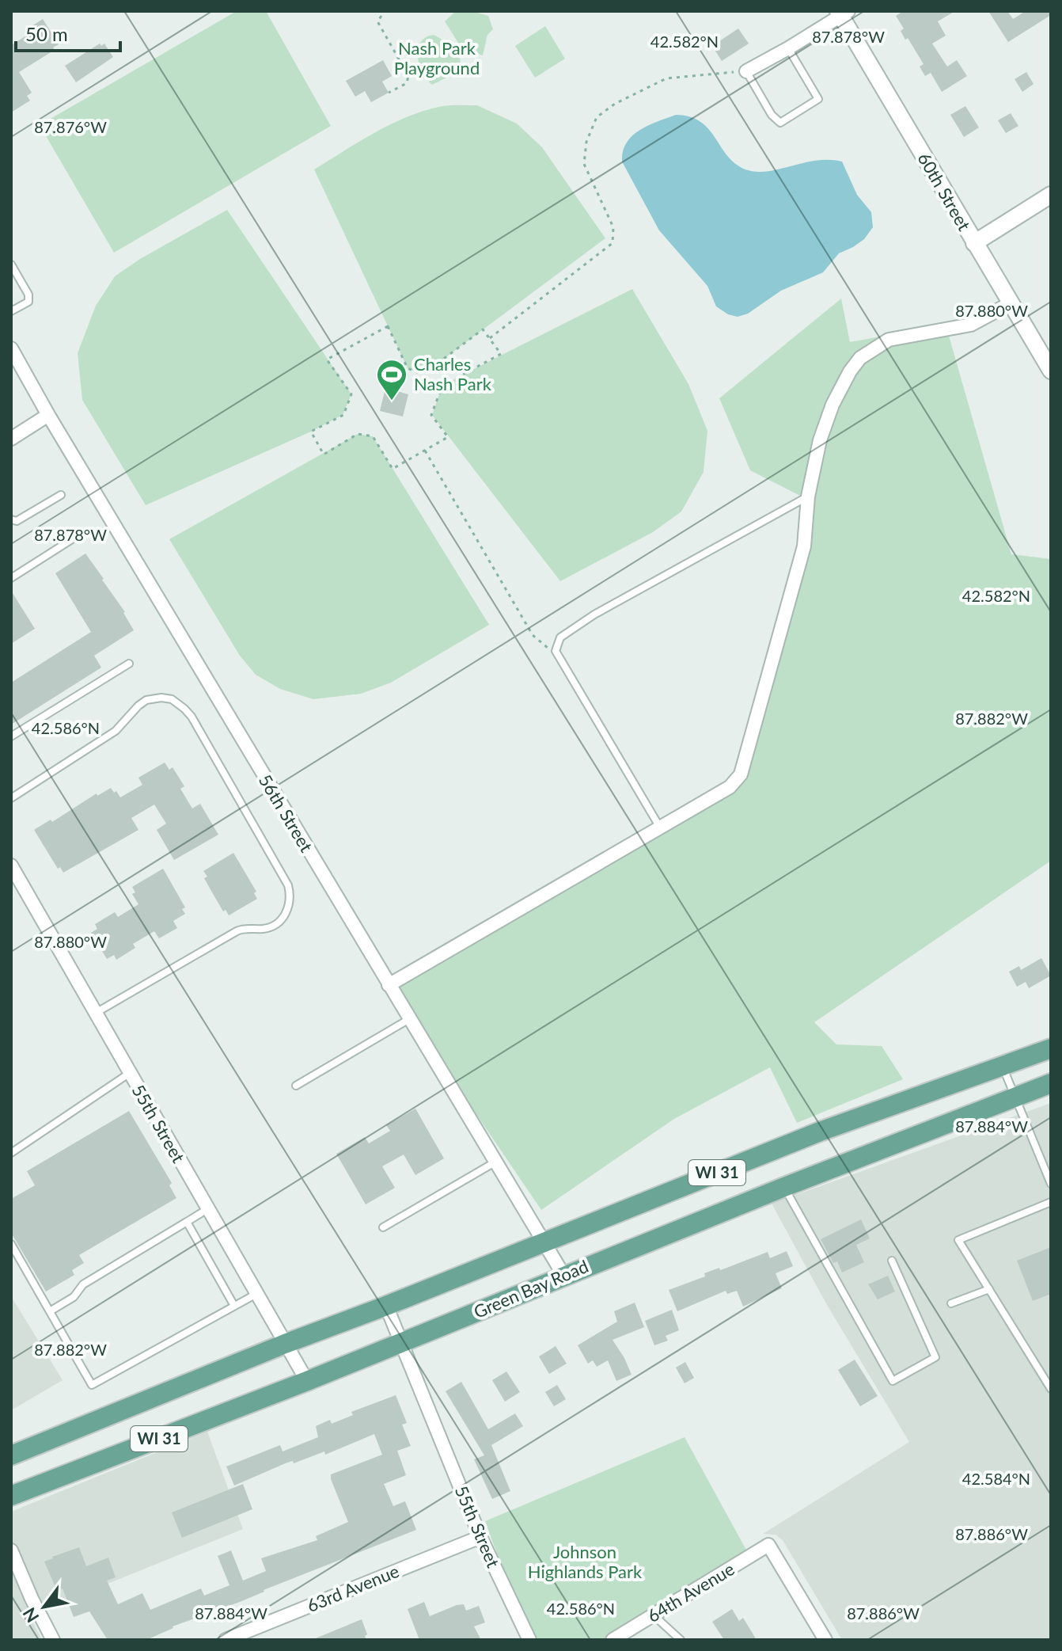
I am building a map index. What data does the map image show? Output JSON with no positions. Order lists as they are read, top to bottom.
{
  "streets": {
    "main road": ["WI 31", "Green Bay Road"],
    "street": [
      "60th Street",
      "56th Street",
      "55th Street",
      "63rd Avenue",
      "64th Avenue"
    ]
  },
  "crossings": [
    ["56th Street", "WI 31"],
    ["56th Street", "Green Bay Road"],
    ["55th Street", "WI 31"],
    ["55th Street", "Green Bay Road"],
    ["55th Street", "63rd Avenue"]
  ],
  "parks": ["Nash Park Playground", "Johnson Highlands Park"],
  "places": {
    "sports": ["Charles Nash Park"]
  },
  "scale_bar": "50 m",
  "north": "bottom left",
  "coordinates": [
    "87.878°W",
    "42.582°N",
    "87.876°W",
    "87.880°W",
    "87.882°W",
    "42.586°N",
    "87.884°W",
    "42.584°N",
    "87.886°W"
  ]
}
